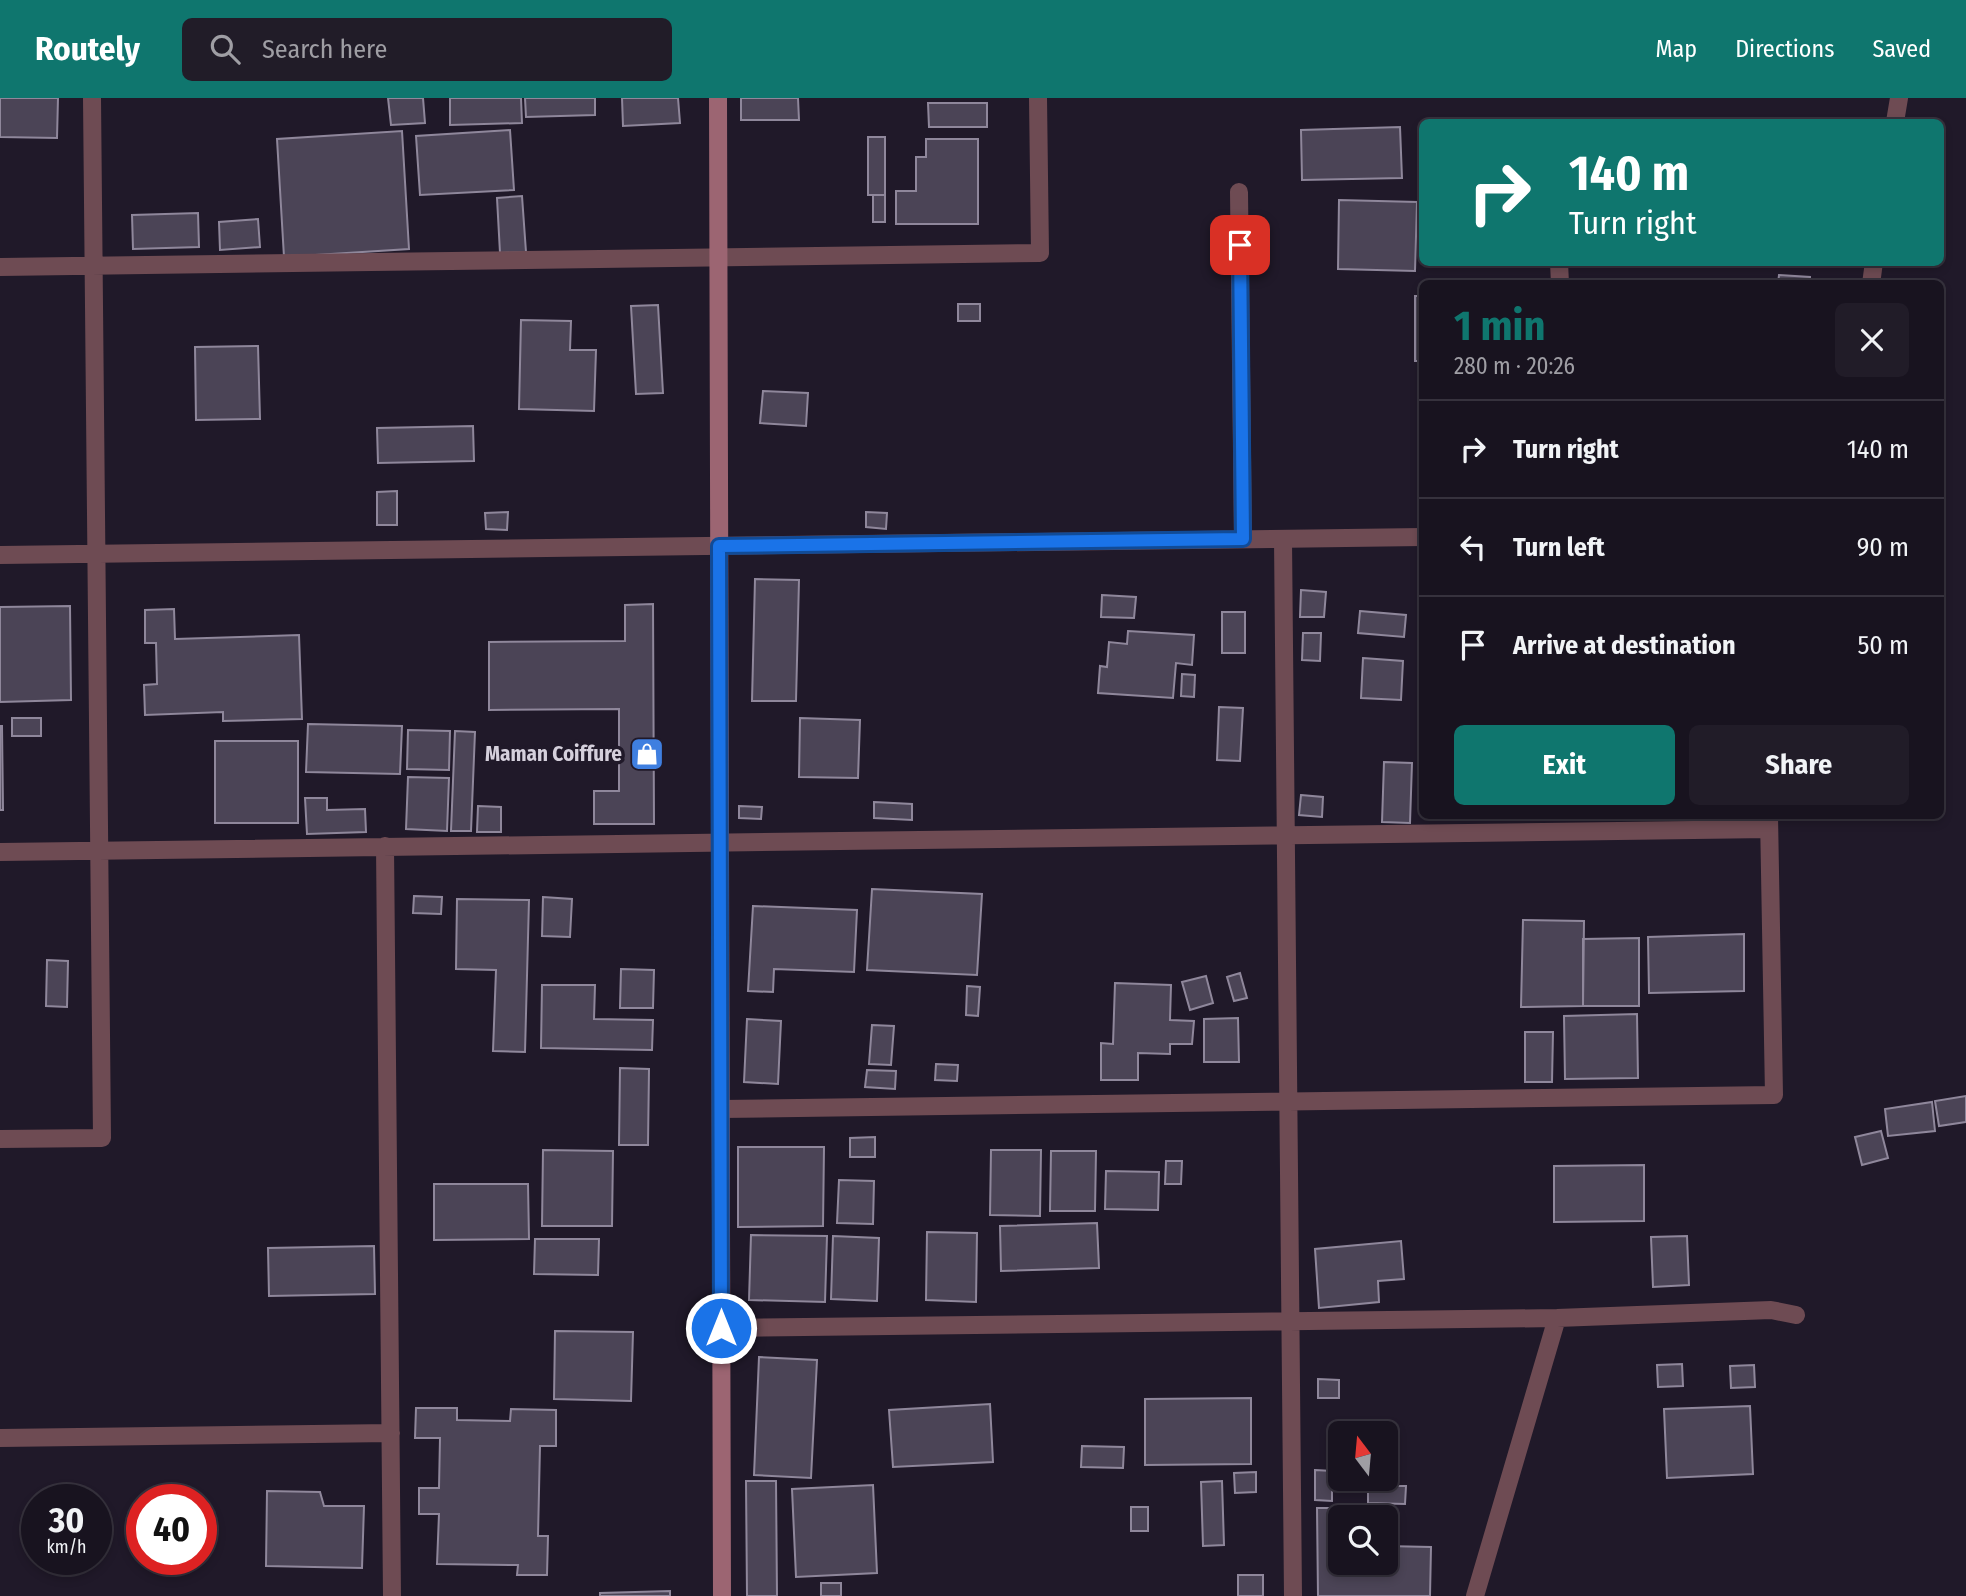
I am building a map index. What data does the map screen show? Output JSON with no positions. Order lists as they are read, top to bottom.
{
  "places": {
    "shop": ["Maman Coiffure"]
  },
  "north": "top",
  "page": {
    "header": "Routely",
    "search": "Search here",
    "nav": ["Map", "Directions", "Saved"],
    "turn": ["140 m", "Turn right"],
    "heading": ["1 min", "280 m · 20:26"],
    "list": [
      {
        "name": "Turn right",
        "value": "140 m"
      },
      {
        "name": "Turn left",
        "value": "90 m"
      },
      {
        "name": "Arrive at destination",
        "value": "50 m"
      }
    ],
    "buttons": ["Exit", "Share"],
    "speed": "30 km/h",
    "limit": "40"
  }
}
